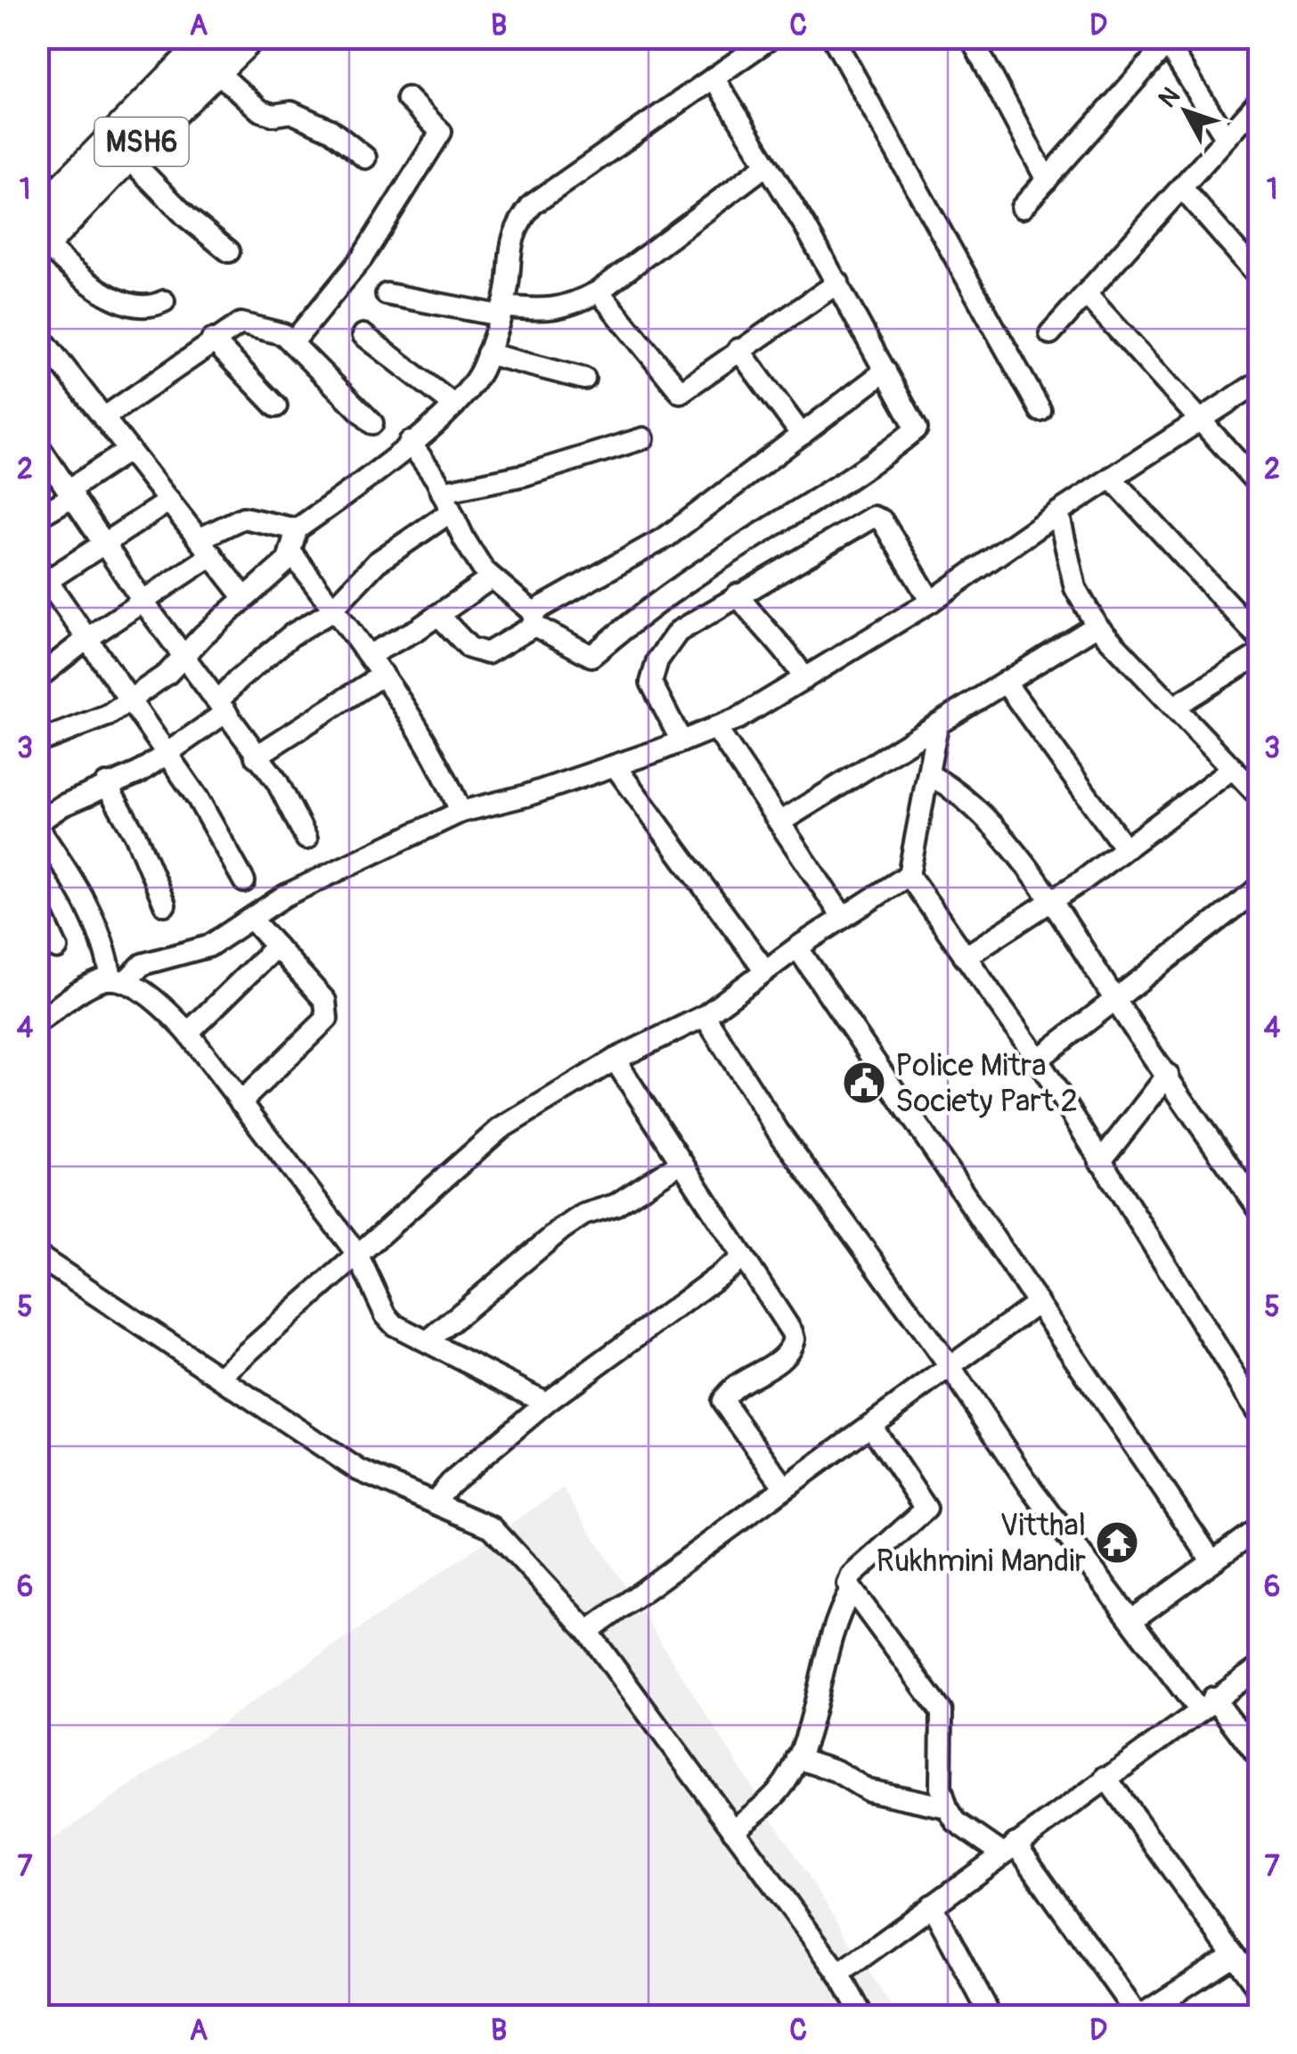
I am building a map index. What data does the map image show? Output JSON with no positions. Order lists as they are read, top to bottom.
{
  "streets": {
    "main road": ["MSH6"]
  },
  "places": {
    "public building": ["Police Mitra Society Part 2"],
    "temple": ["Vitthal Rukhmini Mandir"]
  },
  "north": "top left",
  "grid": {
    "columns": [
      "A",
      "B",
      "C",
      "D"
    ],
    "rows": [
      "1",
      "2",
      "3",
      "4",
      "5",
      "6",
      "7"
    ]
  }
}
